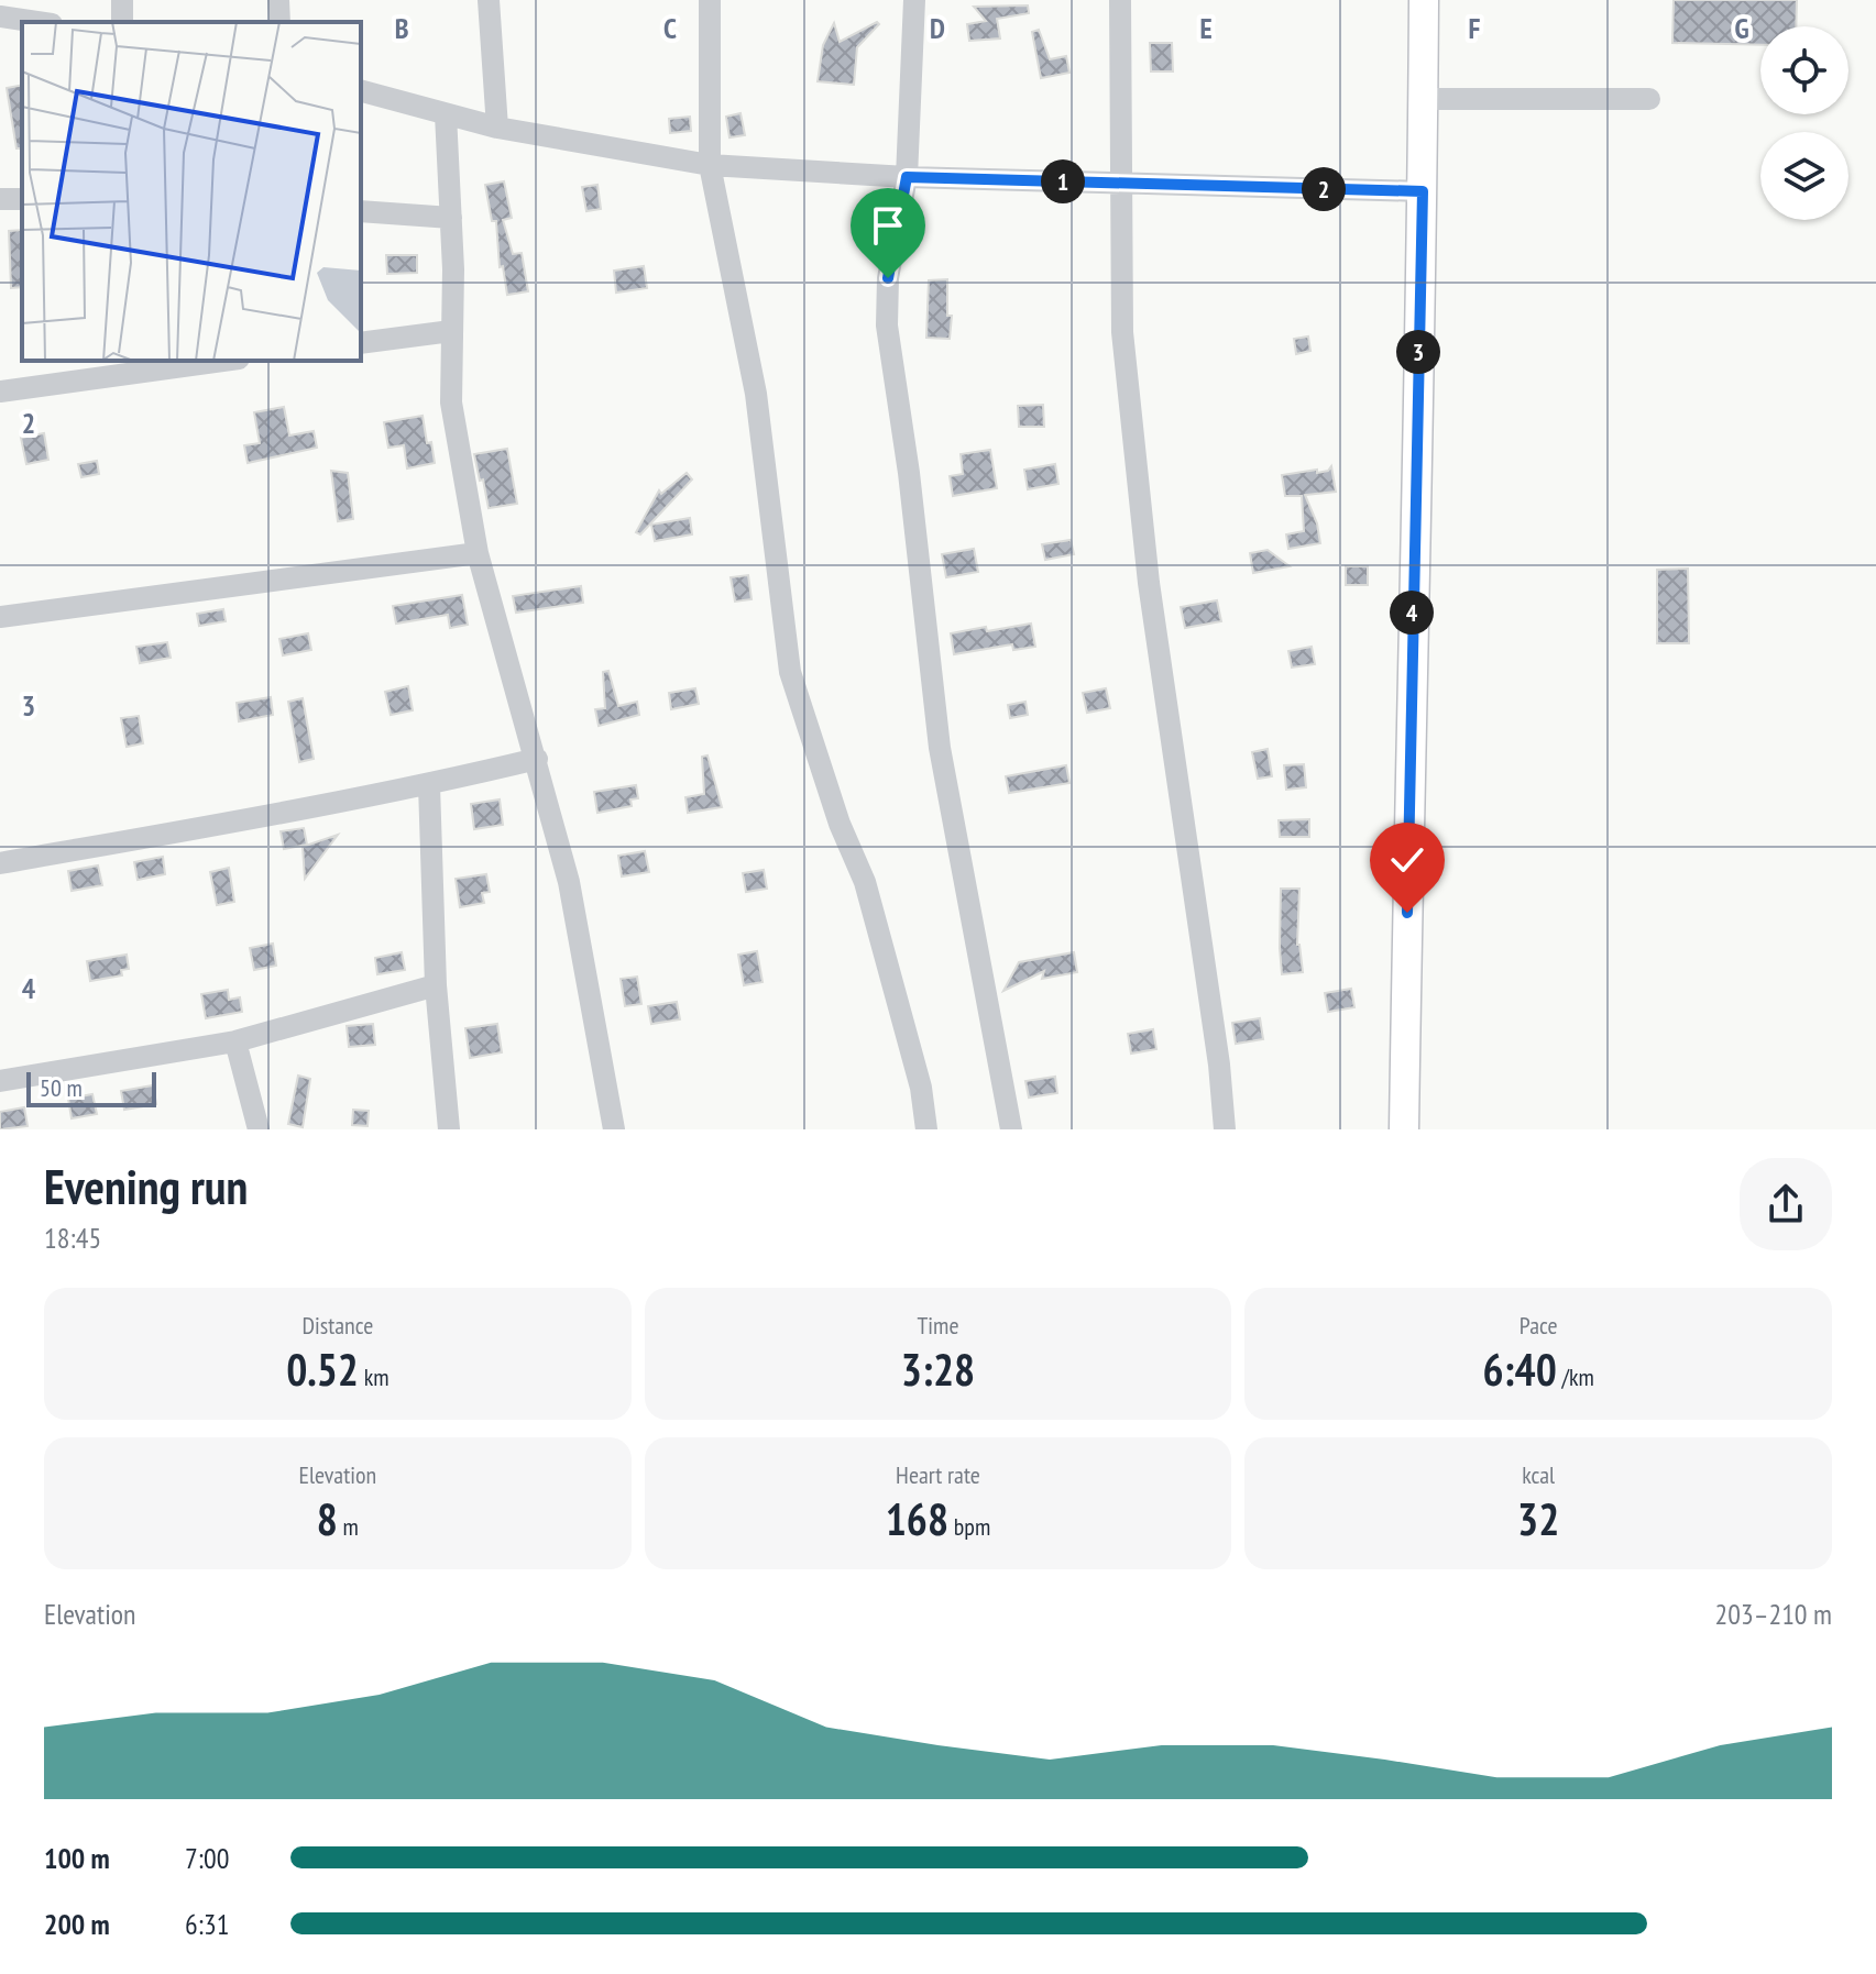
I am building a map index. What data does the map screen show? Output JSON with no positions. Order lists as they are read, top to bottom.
{
  "scale_bar": "50 m",
  "page": {
    "pins": [
      "1",
      "2",
      "3",
      "4"
    ],
    "scale": "50 m",
    "heading": ["Evening run", "18:45"],
    "stats": [
      ["Distance", "0.52 km"],
      ["Time", "3:28"],
      ["Pace", "6:40 /km"],
      ["Elevation", "8 m"],
      ["Heart rate", "168 bpm"],
      ["kcal", "32"]
    ],
    "chart": ["Elevation", "203–210 m"],
    "list": [
      {
        "name": "100 m",
        "note": "7:00"
      },
      {
        "name": "200 m",
        "note": "6:31"
      }
    ]
  },
  "grid": {
    "columns": [
      "B",
      "C",
      "D",
      "E",
      "F",
      "G"
    ],
    "rows": ["2", "3", "4"]
  }
}
